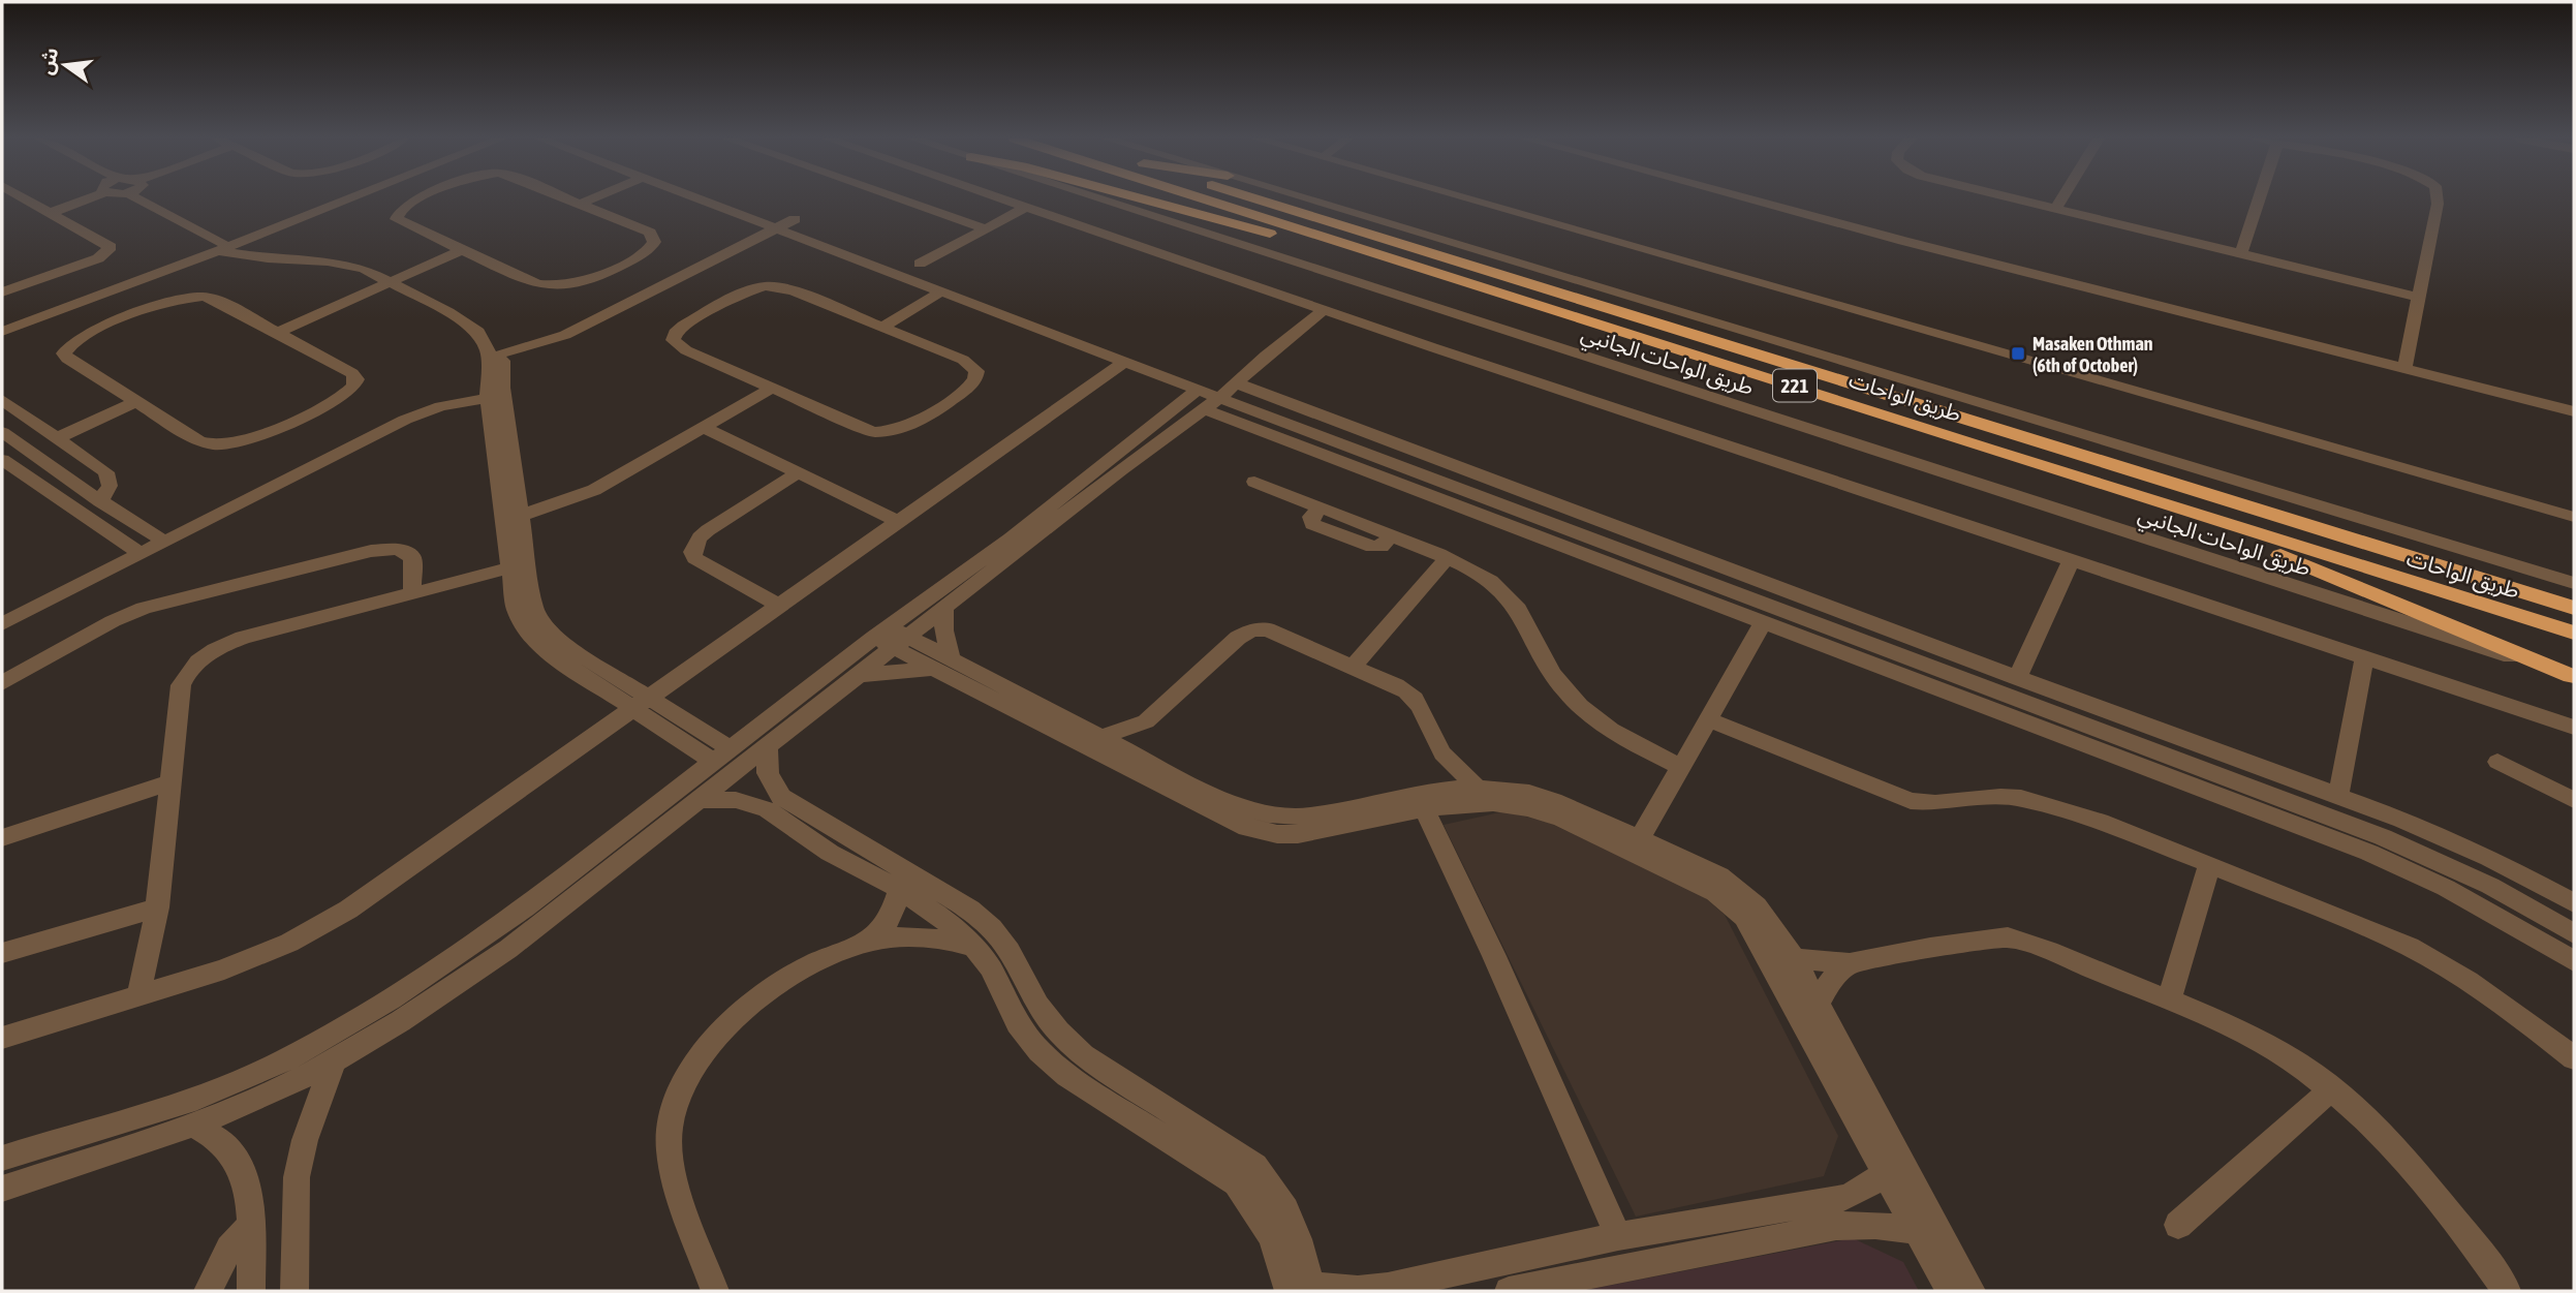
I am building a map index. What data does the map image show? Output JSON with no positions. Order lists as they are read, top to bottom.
{
  "streets": {
    "highway": ["221", "طريق الواحات"],
    "street": ["طريق الواحات الجانبي"]
  },
  "places": {
    "transit": ["Masaken Othman (6th of October)"]
  },
  "north": "left"
}
